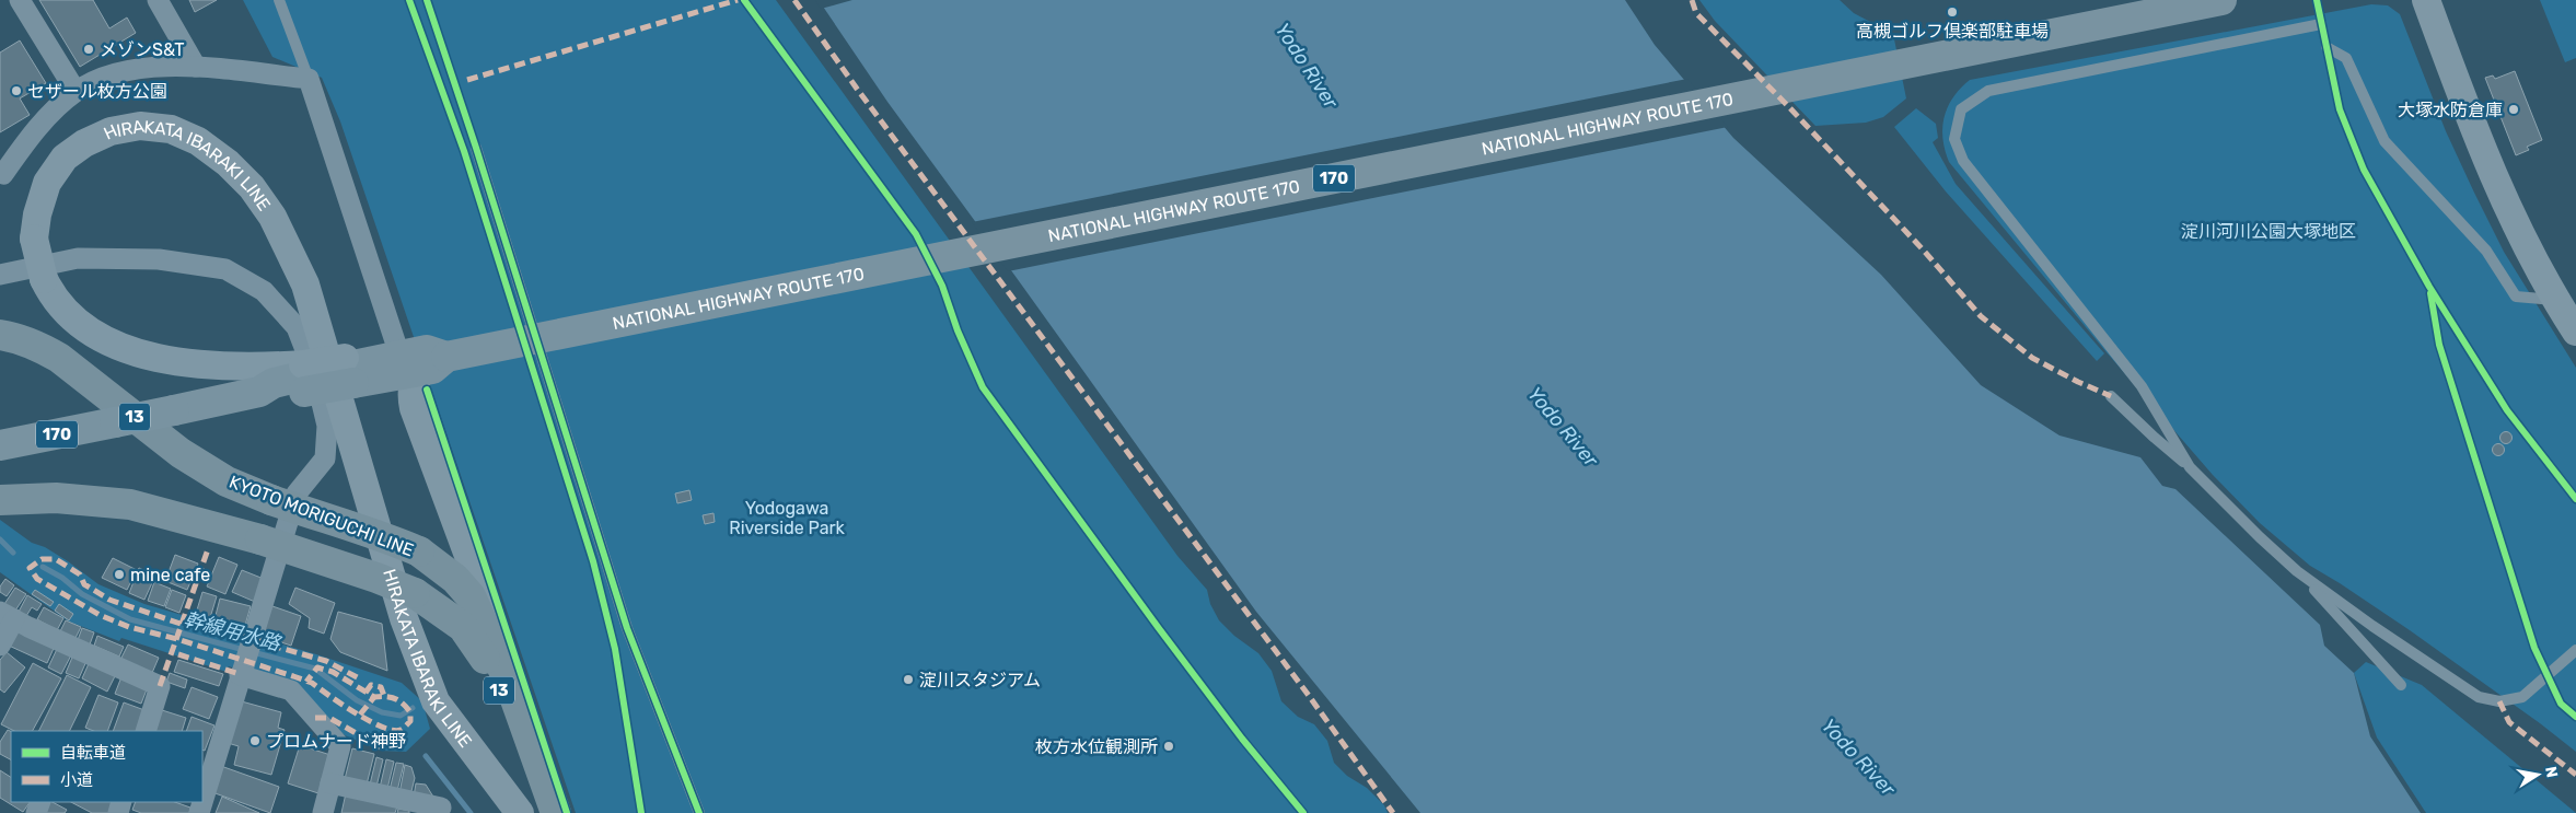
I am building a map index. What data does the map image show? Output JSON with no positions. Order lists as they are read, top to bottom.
{
  "streets": {
    "highway": ["NATIONAL HIGHWAY ROUTE 170", "170"],
    "main road": ["HIRAKATA IBARAKI LINE", "13", "KYOTO MORIGUCHI LINE"]
  },
  "crossings": [
    ["NATIONAL HIGHWAY ROUTE 170", "HIRAKATA IBARAKI LINE"]
  ],
  "water": ["Yodo River", "幹線用水路"],
  "parks": ["淀川河川公園大塚地区", "Yodogawa Riverside Park"],
  "places": [
    "高槻ゴルフ倶楽部駐車場",
    "メゾンS&T",
    "セザール枚方公園",
    "大塚水防倉庫",
    "mine cafe",
    "淀川スタジアム",
    "プロムナード神野",
    "枚方水位観測所"
  ],
  "legend": ["自転車道", "小道"],
  "north": "right"
}
